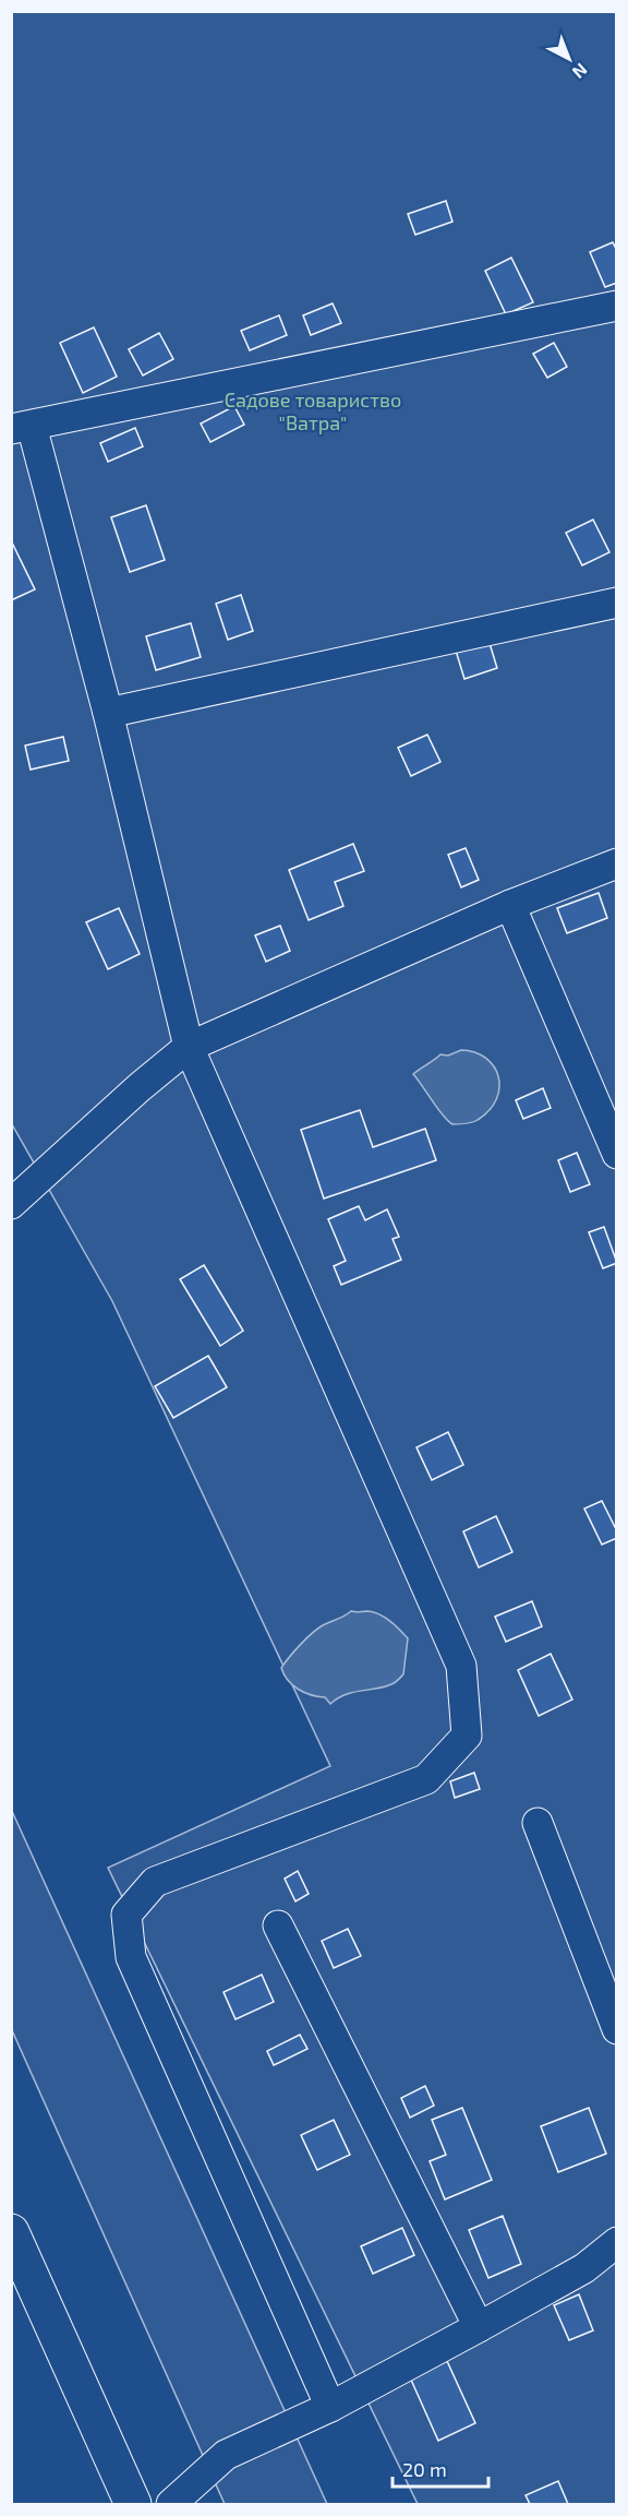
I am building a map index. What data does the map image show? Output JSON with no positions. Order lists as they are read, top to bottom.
{
  "parks": ["Садове товариство \"Ватра\""],
  "scale_bar": "20 m",
  "north": "bottom right"
}
